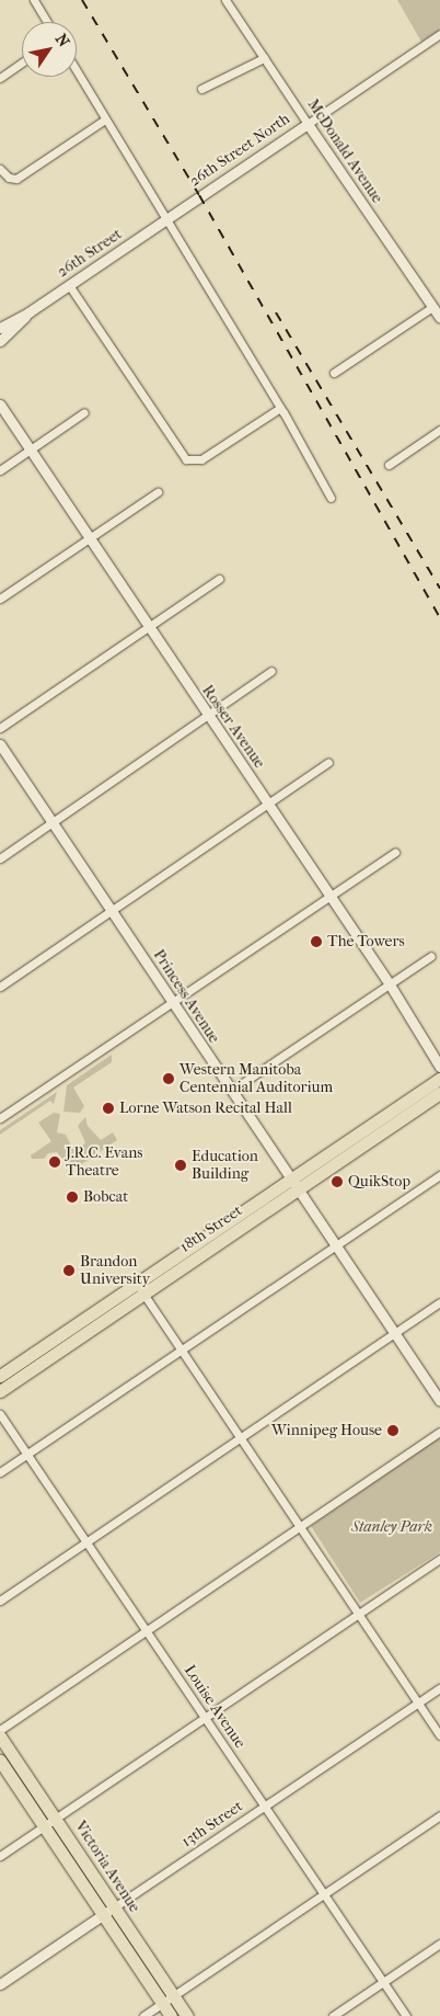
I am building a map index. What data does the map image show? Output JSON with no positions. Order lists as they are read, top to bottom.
{
  "streets": {
    "main road": ["18th Street", "Victoria Avenue"],
    "street": [
      "26th Street North",
      "McDonald Avenue",
      "26th Street",
      "Rosser Avenue",
      "Princess Avenue",
      "Louise Avenue",
      "13th Street"
    ]
  },
  "crossings": [
    ["26th Street North", "McDonald Avenue"],
    ["26th Street North", "26th Street"],
    ["Princess Avenue", "18th Street"],
    ["Louise Avenue", "13th Street"],
    ["13th Street", "Victoria Avenue"]
  ],
  "parks": ["Stanley Park"],
  "places": [
    "The Towers",
    "Western Manitoba Centennial Auditorium",
    "Lorne Watson Recital Hall",
    "J.R.C. Evans Theatre",
    "Education Building",
    "QuikStop",
    "Bobcat",
    "Brandon University",
    "Winnipeg House"
  ],
  "north": "top right"
}
